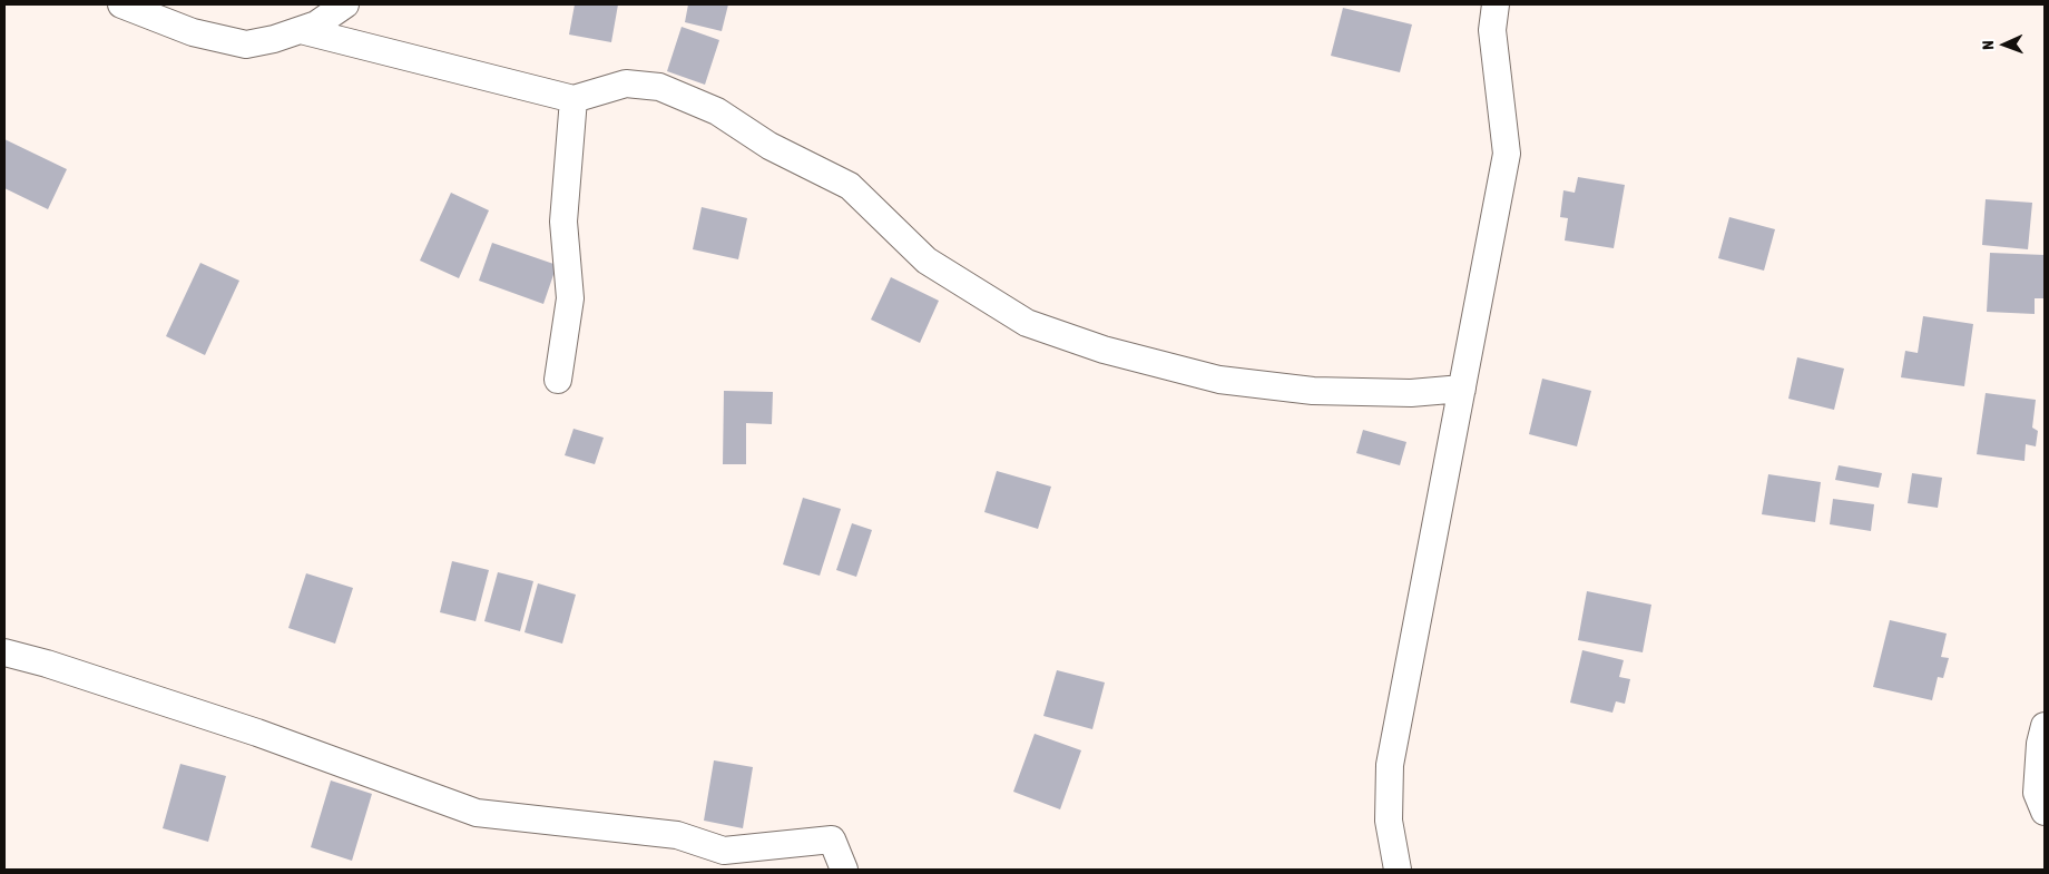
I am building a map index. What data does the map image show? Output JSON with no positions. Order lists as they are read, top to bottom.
{
  "north": "left"
}
